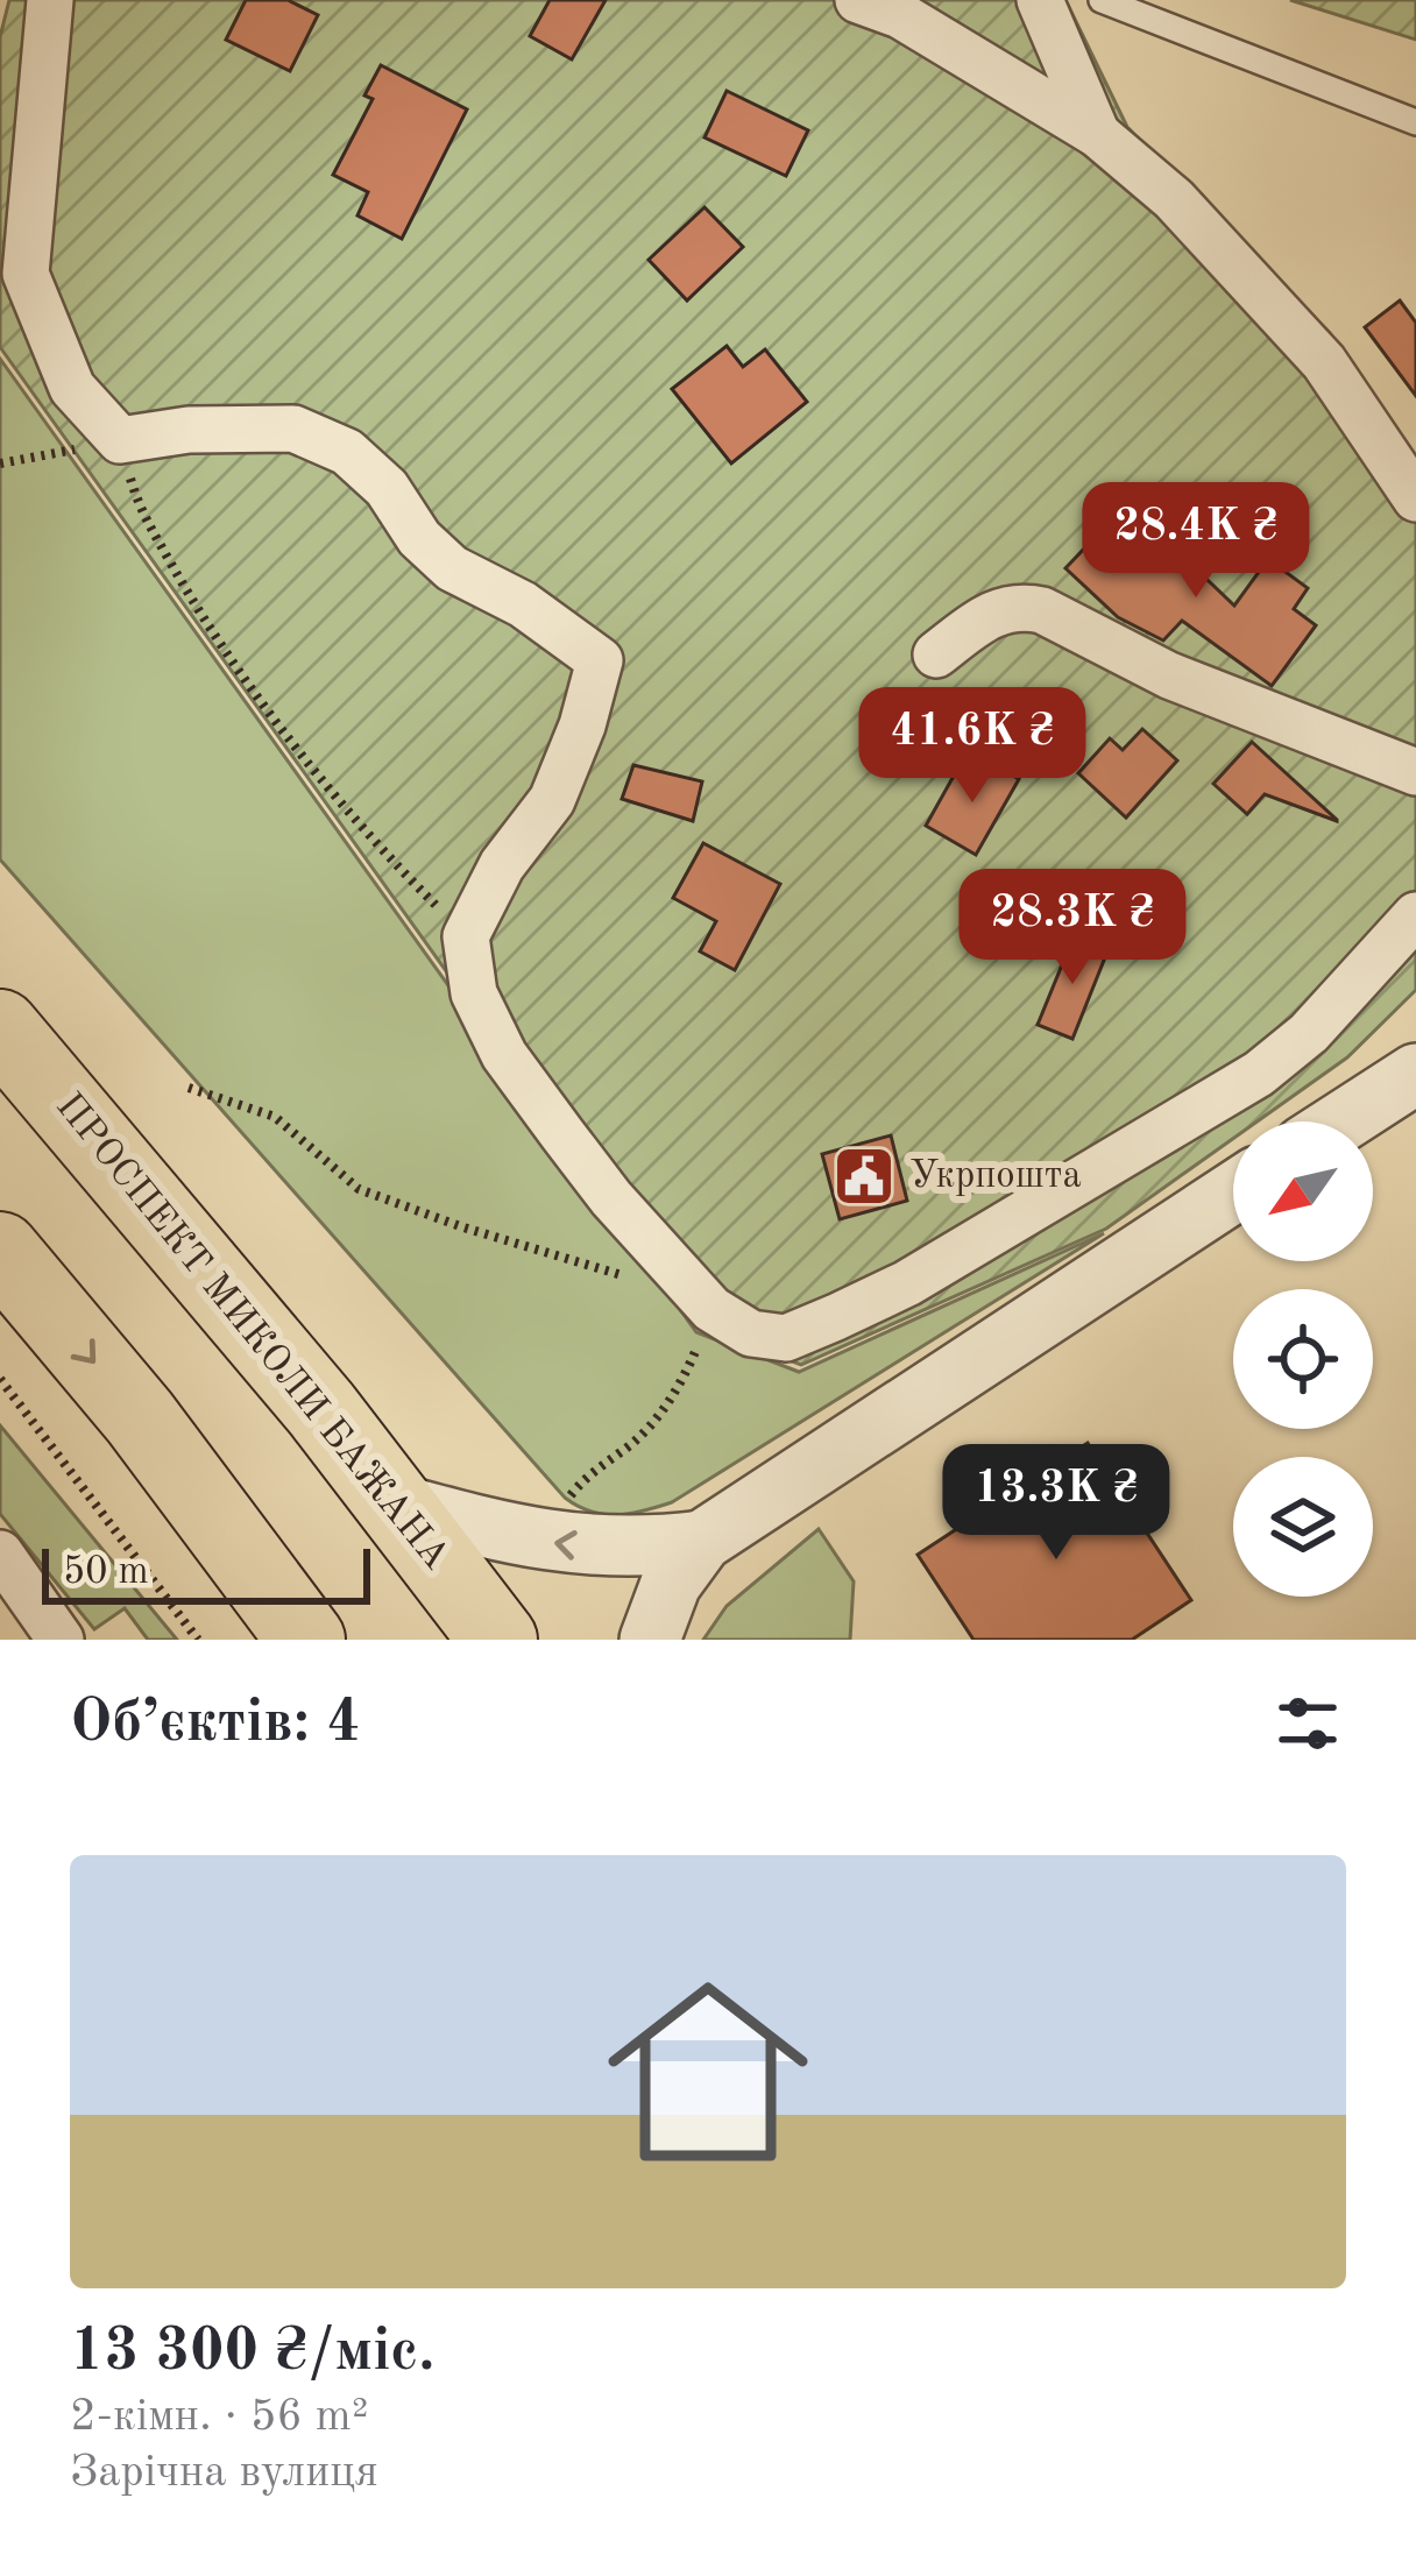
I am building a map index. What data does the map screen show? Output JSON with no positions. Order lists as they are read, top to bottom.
{
  "streets": {
    "highway": ["ПРОСПЕКТ МИКОЛИ БАЖАНА"]
  },
  "places": {
    "public building": ["Укрпошта"]
  },
  "scale_bar": "50 m",
  "north": "bottom left",
  "page": {
    "price": [
      "28.4K ₴",
      "41.6K ₴",
      "28.3K ₴",
      "13.3K ₴"
    ],
    "scale": "50 m",
    "heading": "Об’єктів: 4",
    "list": [
      {
        "name": "13 300 ₴/міс.",
        "note": "2-кімн. · 56 m² · Зарічна вулиця"
      }
    ]
  }
}
